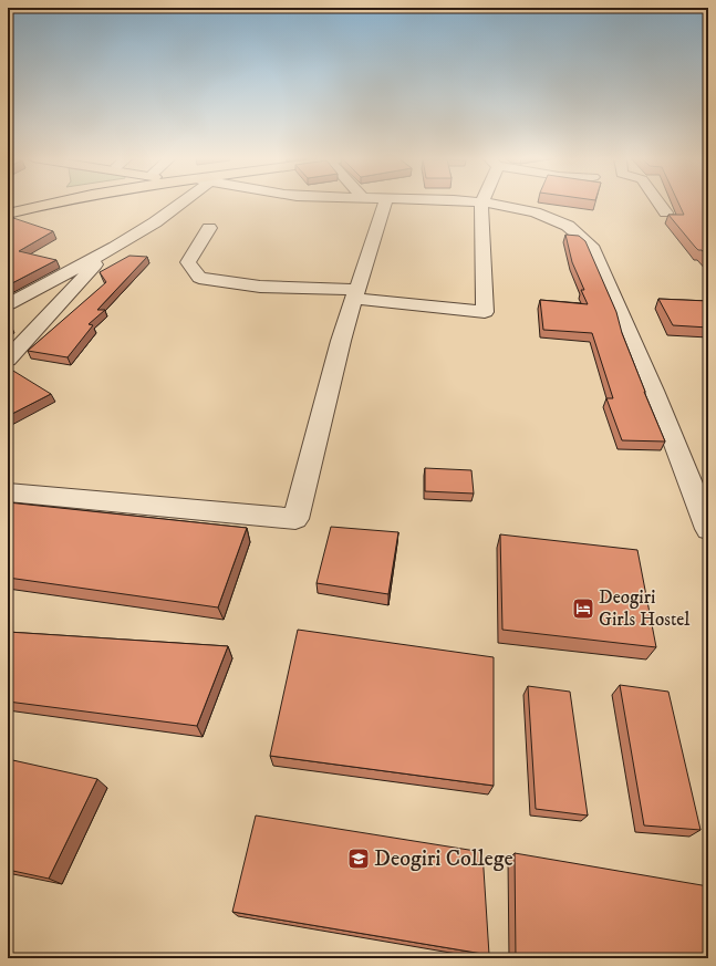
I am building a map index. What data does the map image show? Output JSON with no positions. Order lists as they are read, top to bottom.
{
  "places": {
    "hotel": ["Deogiri Girls Hostel"],
    "school or university": ["Deogiri College"]
  }
}
